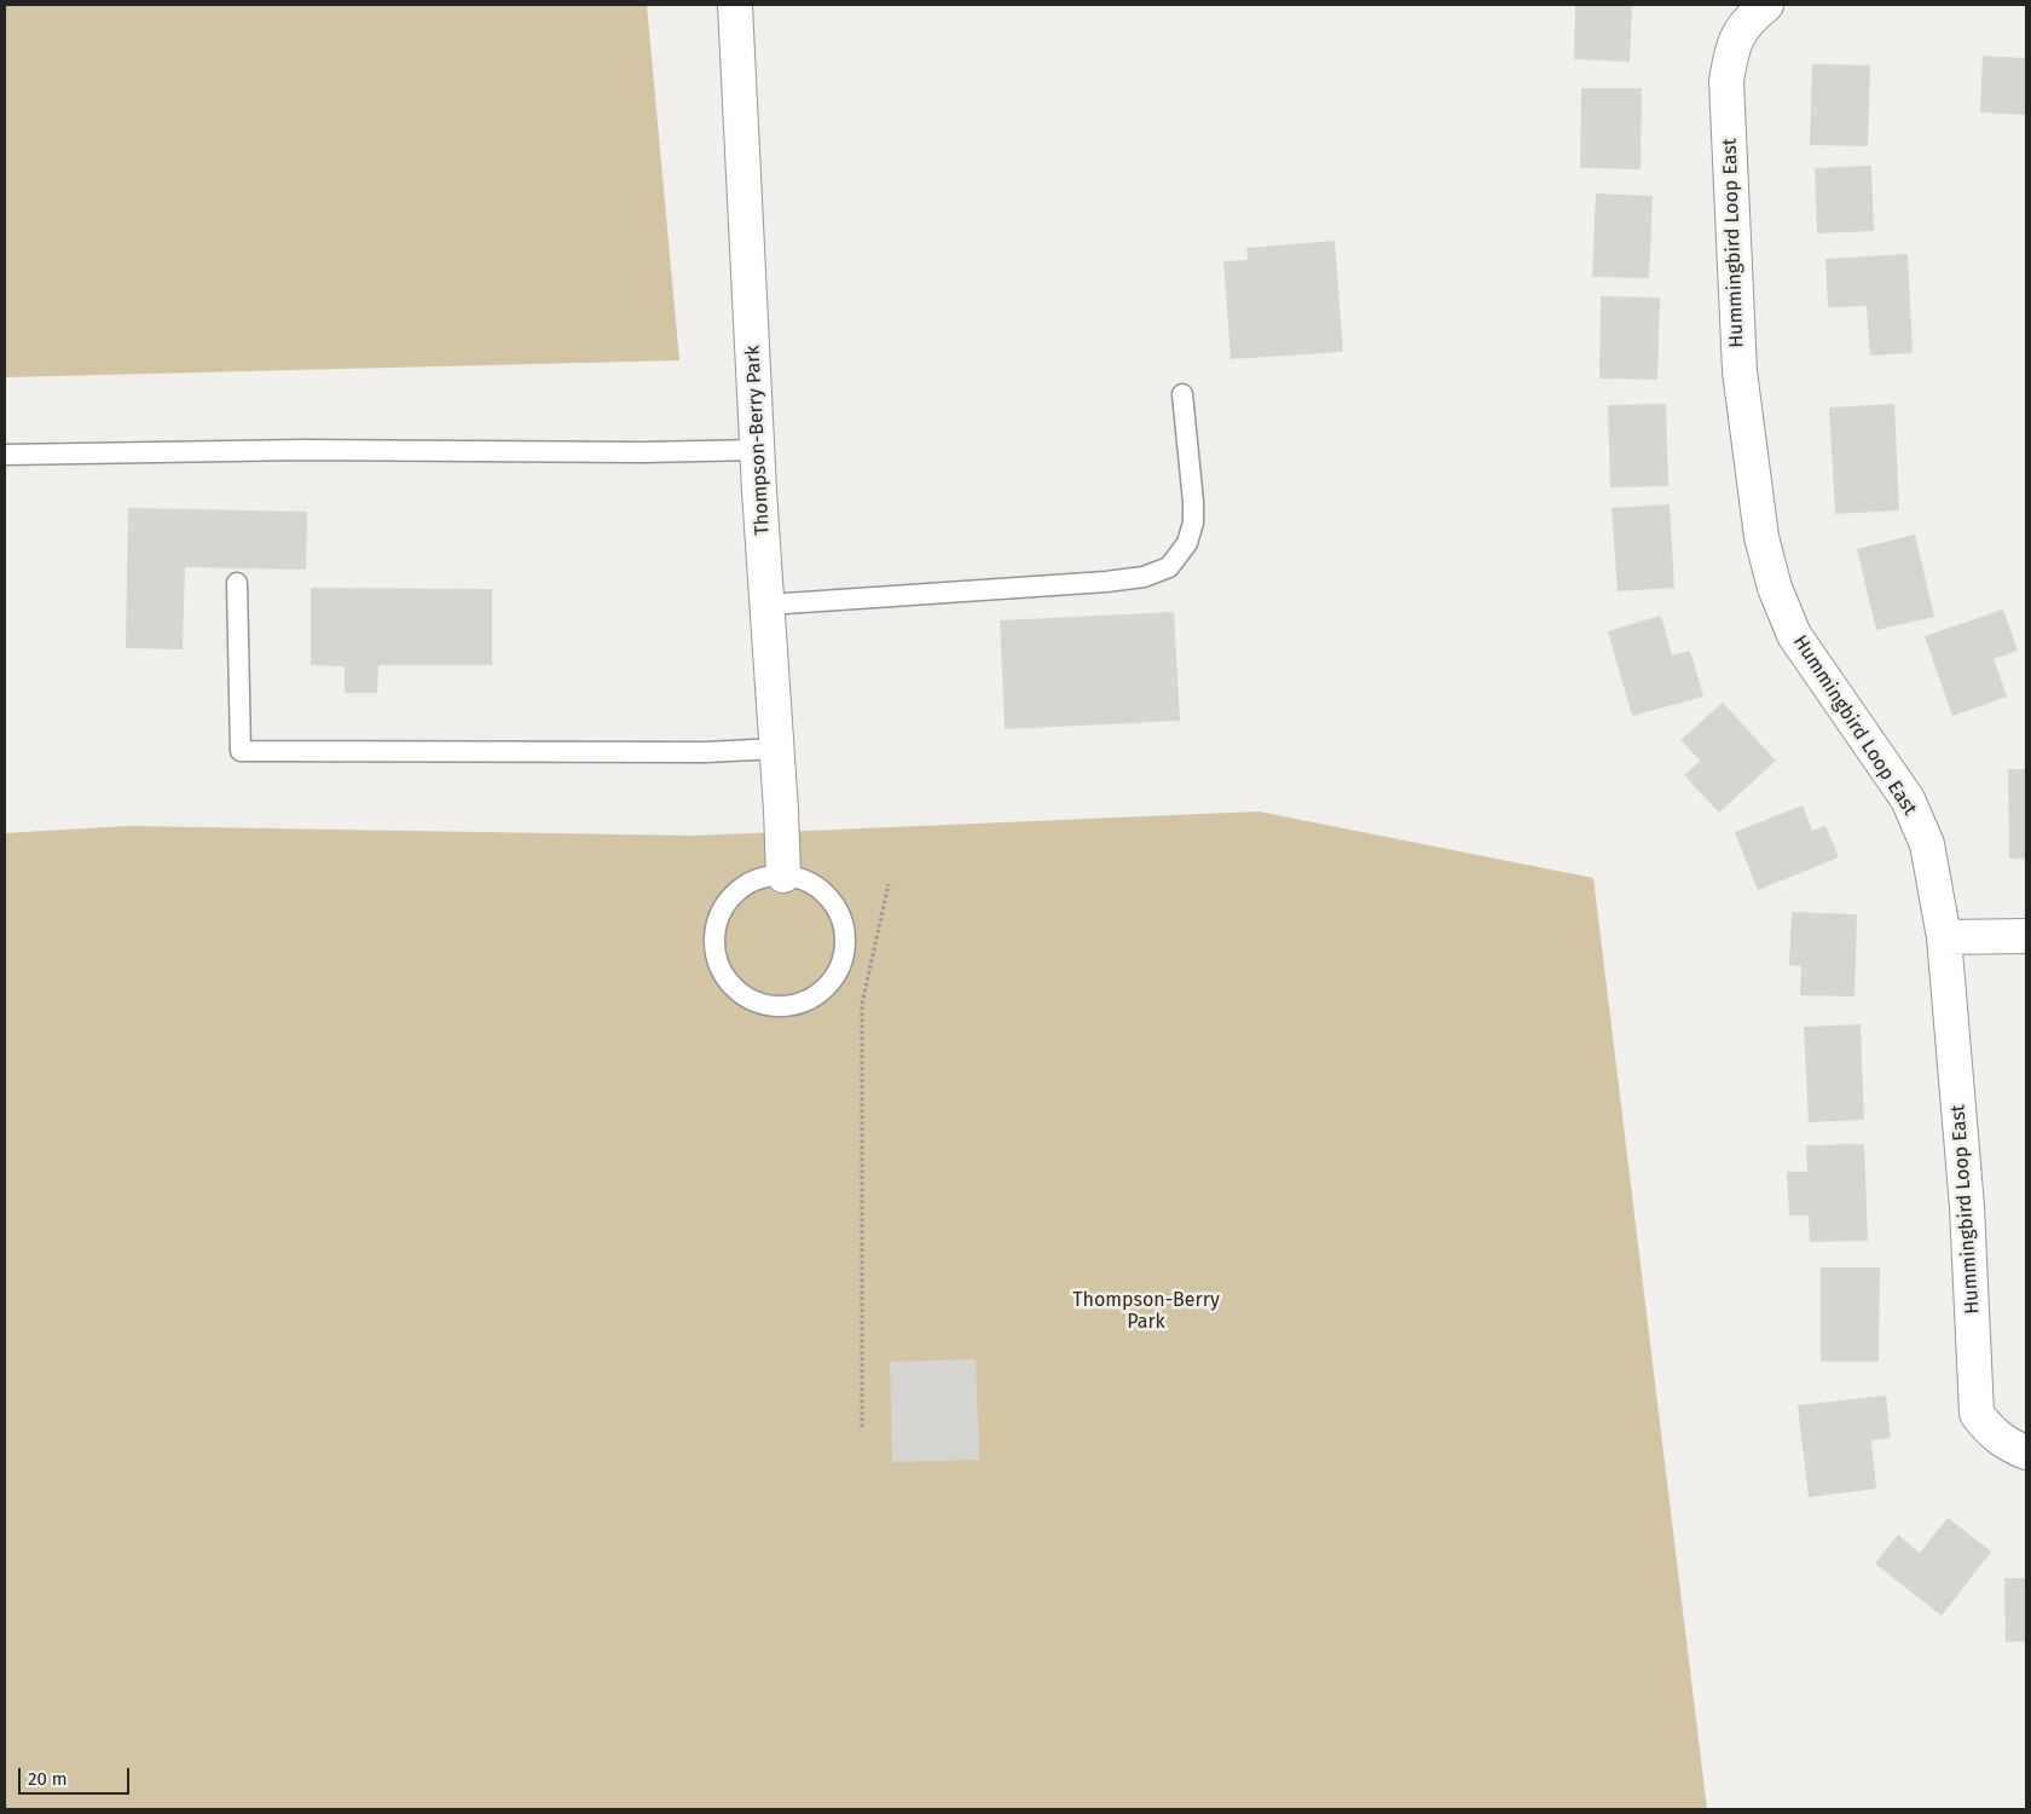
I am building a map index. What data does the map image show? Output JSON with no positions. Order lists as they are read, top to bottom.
{
  "streets": {
    "street": ["Hummingbird Loop East", "Thompson-Berry Park"]
  },
  "parks": ["Thompson-Berry Park"],
  "scale_bar": "20 m"
}
